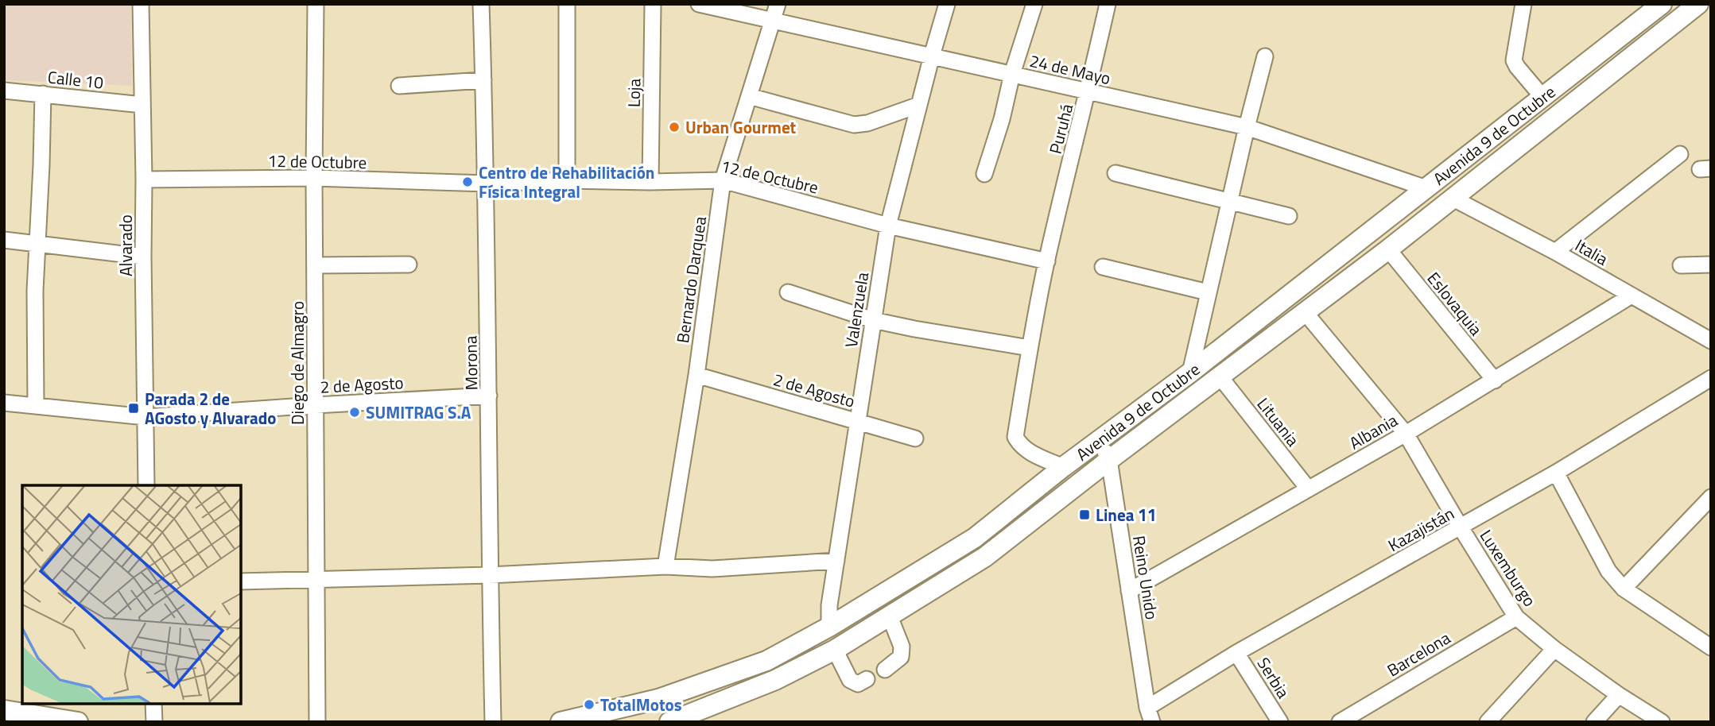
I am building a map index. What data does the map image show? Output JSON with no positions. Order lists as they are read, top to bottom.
{
  "streets": {
    "main road": ["Avenida 9 de Octubre"],
    "street": [
      "24 de Mayo",
      "Calle 10",
      "Loja",
      "Puruhá",
      "12 de Octubre",
      "Alvarado",
      "Italia",
      "Bernardo Darquea",
      "Eslovaquia",
      "Valenzuela",
      "Diego de Almagro",
      "Morona",
      "2 de Agosto",
      "Lituania",
      "Albania",
      "Kazajistán",
      "Luxemburgo",
      "Reino Unido",
      "Barcelona",
      "Serbia"
    ]
  },
  "crossings": [
    ["24 de Mayo", "Puruhá"],
    ["24 de Mayo", "Avenida 9 de Octubre"],
    ["24 de Mayo", "Bernardo Darquea"],
    ["24 de Mayo", "Valenzuela"],
    ["Calle 10", "Alvarado"],
    ["Loja", "12 de Octubre"],
    ["Puruhá", "Avenida 9 de Octubre"],
    ["Puruhá", "12 de Octubre"],
    ["Avenida 9 de Octubre", "Italia"],
    ["Avenida 9 de Octubre", "Eslovaquia"],
    ["Avenida 9 de Octubre", "Valenzuela"],
    ["Avenida 9 de Octubre", "Lituania"],
    ["Avenida 9 de Octubre", "Luxemburgo"],
    ["Avenida 9 de Octubre", "Reino Unido"],
    ["12 de Octubre", "Alvarado"],
    ["12 de Octubre", "Bernardo Darquea"],
    ["12 de Octubre", "Valenzuela"],
    ["12 de Octubre", "Diego de Almagro"],
    ["12 de Octubre", "Morona"],
    ["Alvarado", "2 de Agosto"],
    ["Italia", "Albania"],
    ["Bernardo Darquea", "2 de Agosto"],
    ["Eslovaquia", "Albania"],
    ["Valenzuela", "2 de Agosto"],
    ["Diego de Almagro", "2 de Agosto"],
    ["Morona", "2 de Agosto"],
    ["Lituania", "Albania"],
    ["Albania", "Luxemburgo"],
    ["Albania", "Reino Unido"],
    ["Kazajistán", "Luxemburgo"],
    ["Kazajistán", "Reino Unido"],
    ["Kazajistán", "Serbia"],
    ["Luxemburgo", "Barcelona"]
  ],
  "places": {
    "other": [
      "Urban Gourmet",
      "Centro de Rehabilitación Física Integral",
      "SUMITRAG S.A",
      "TotalMotos"
    ],
    "transit": ["Parada 2 de AGosto y Alvarado", "Linea 11"]
  }
}
